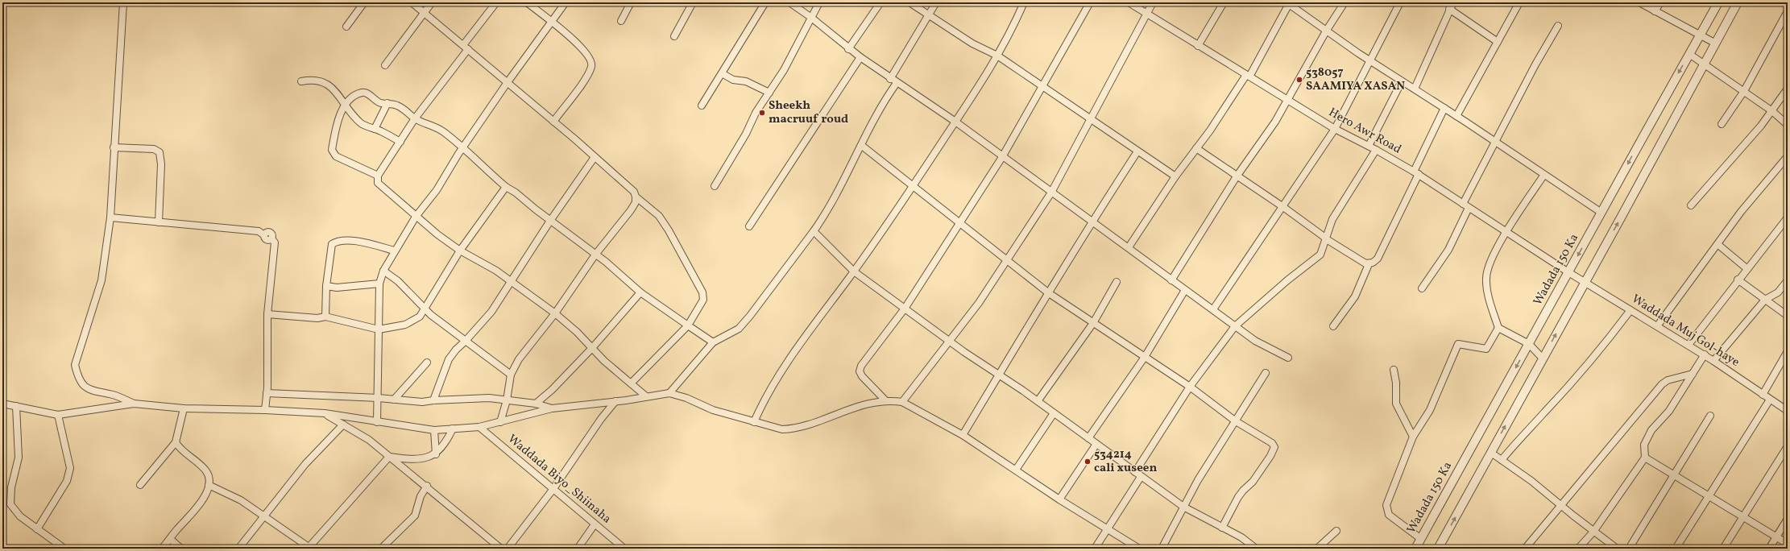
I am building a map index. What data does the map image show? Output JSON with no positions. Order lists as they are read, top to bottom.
{
  "streets": {
    "street": [
      "Hero Awr Road",
      "Wadada 150 Ka",
      "Waddada Muj Gol-haye",
      "Waddada Biyo_Shiinaha"
    ]
  },
  "crossings": [
    ["Hero Awr Road", "Wadada 150 Ka"],
    ["Hero Awr Road", "Waddada Muj Gol-haye"],
    ["Wadada 150 Ka", "Waddada Muj Gol-haye"]
  ],
  "places": ["538057 SAAMIYA XASAN", "Sheekh macruuf roud", "534214 cali xuseen"]
}
